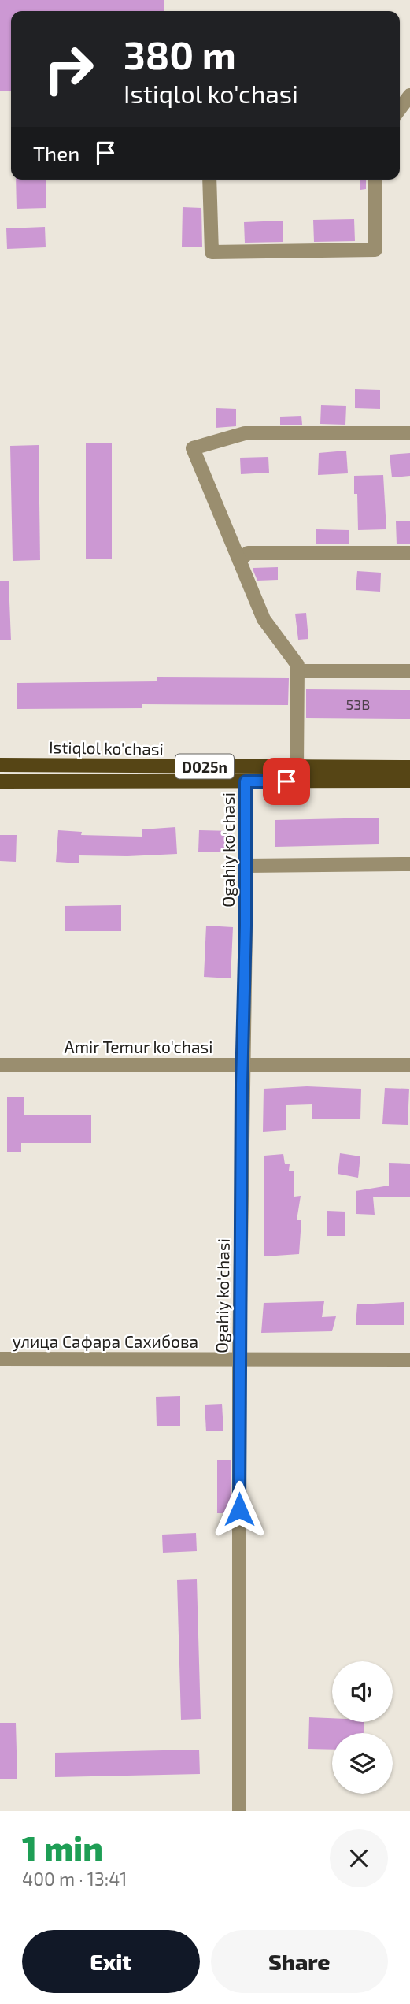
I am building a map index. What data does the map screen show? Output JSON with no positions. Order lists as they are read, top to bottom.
{
  "streets": {
    "main road": ["Istiqlol ko'chasi", "D025n"],
    "street": ["Ogahiy ko'chasi", "Amir Temur ko'chasi", "улица Сафара Сахибова"]
  },
  "crossings": [
    ["Istiqlol ko'chasi", "Ogahiy ko'chasi"],
    ["Ogahiy ko'chasi", "Amir Temur ko'chasi"],
    ["Ogahiy ko'chasi", "улица Сафара Сахибова"]
  ],
  "house_numbers": ["53B"],
  "page": {
    "turn": ["380 m", "Istiqlol ko'chasi"],
    "then": "Then",
    "heading": ["1 min", "400 m · 13:41"],
    "buttons": ["Exit", "Share"]
  }
}
